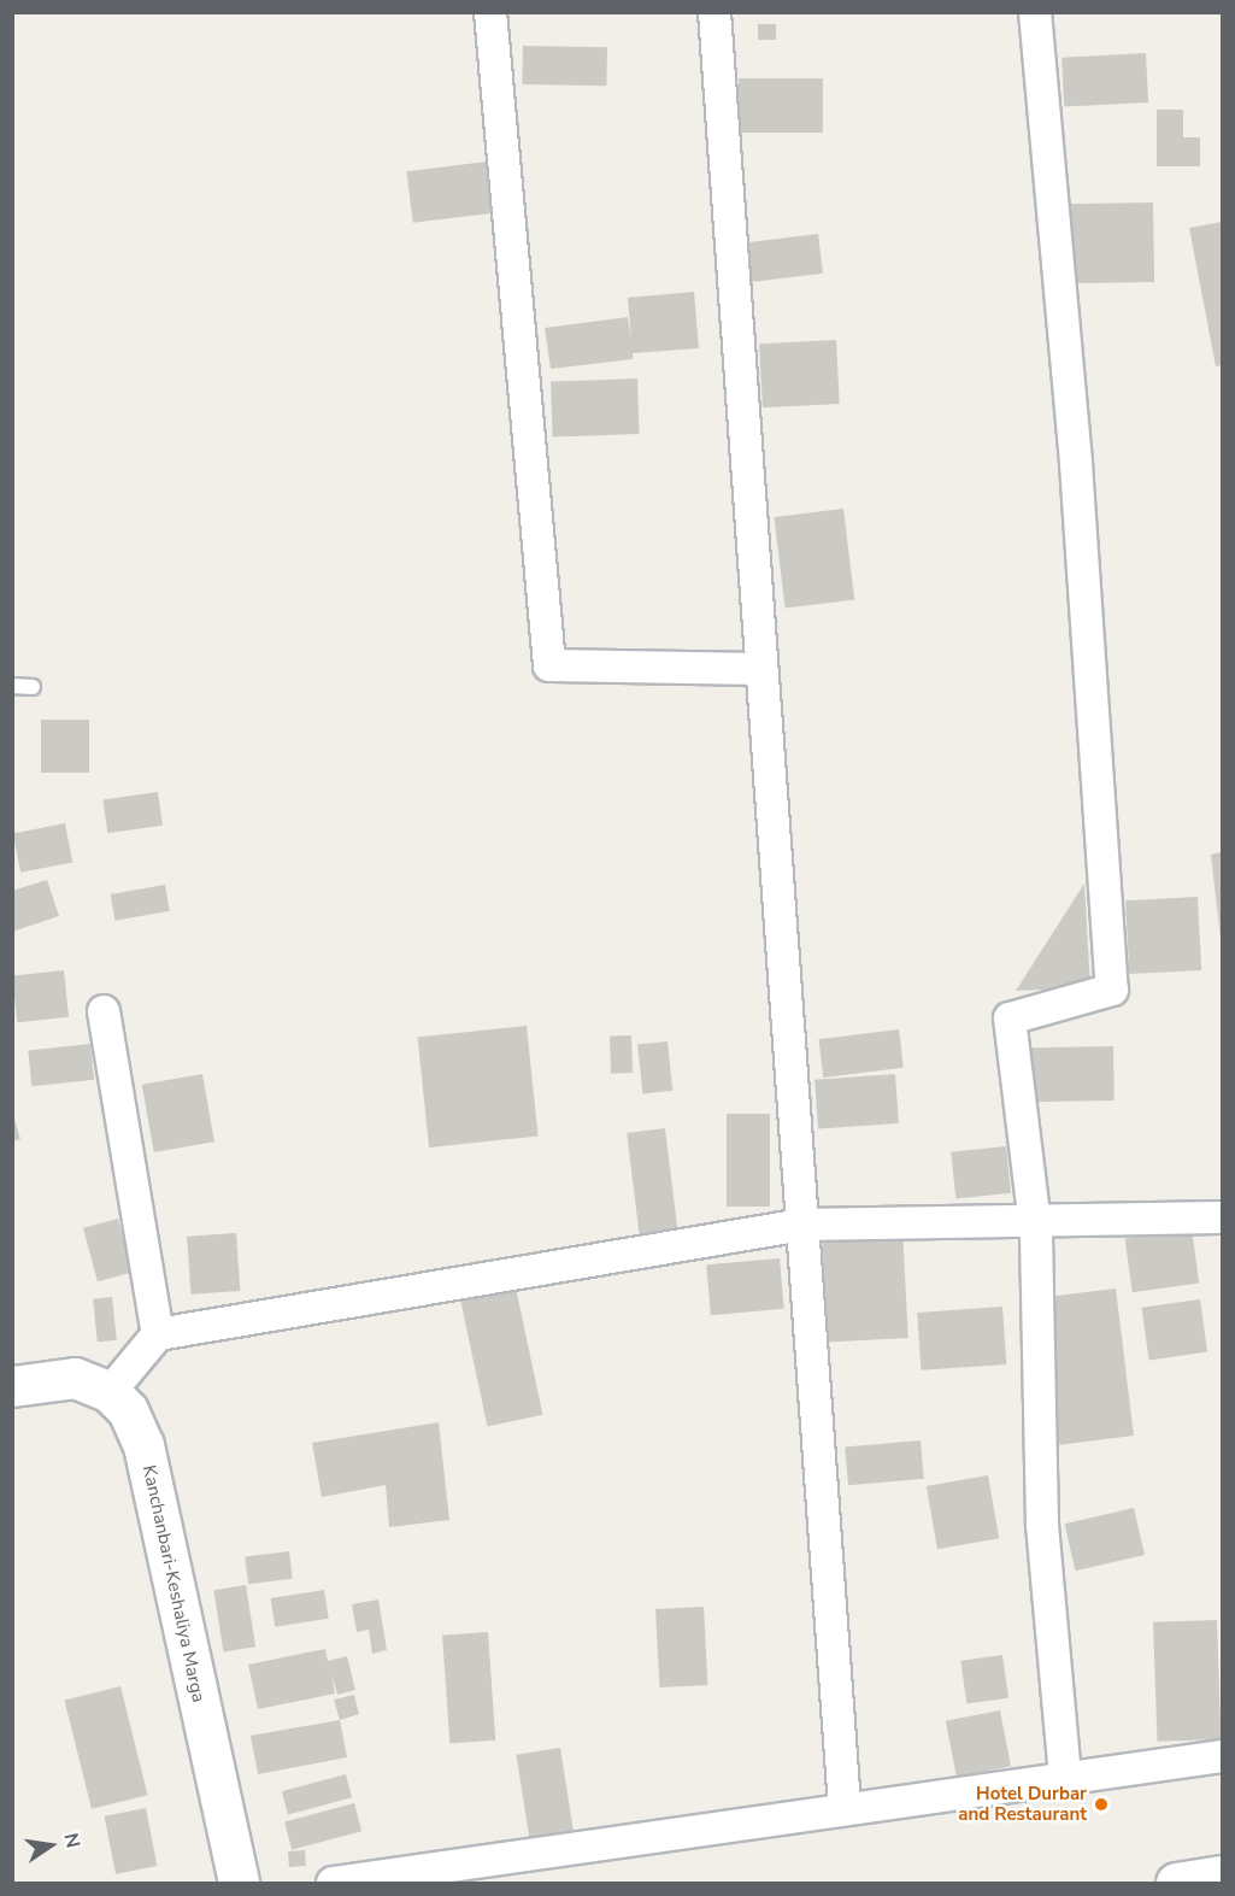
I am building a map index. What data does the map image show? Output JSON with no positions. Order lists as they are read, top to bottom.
{
  "streets": {
    "street": ["Kanchanbari-Keshaliya Marga"]
  },
  "places": ["Hotel Durbar and Restaurant"],
  "north": "right"
}
